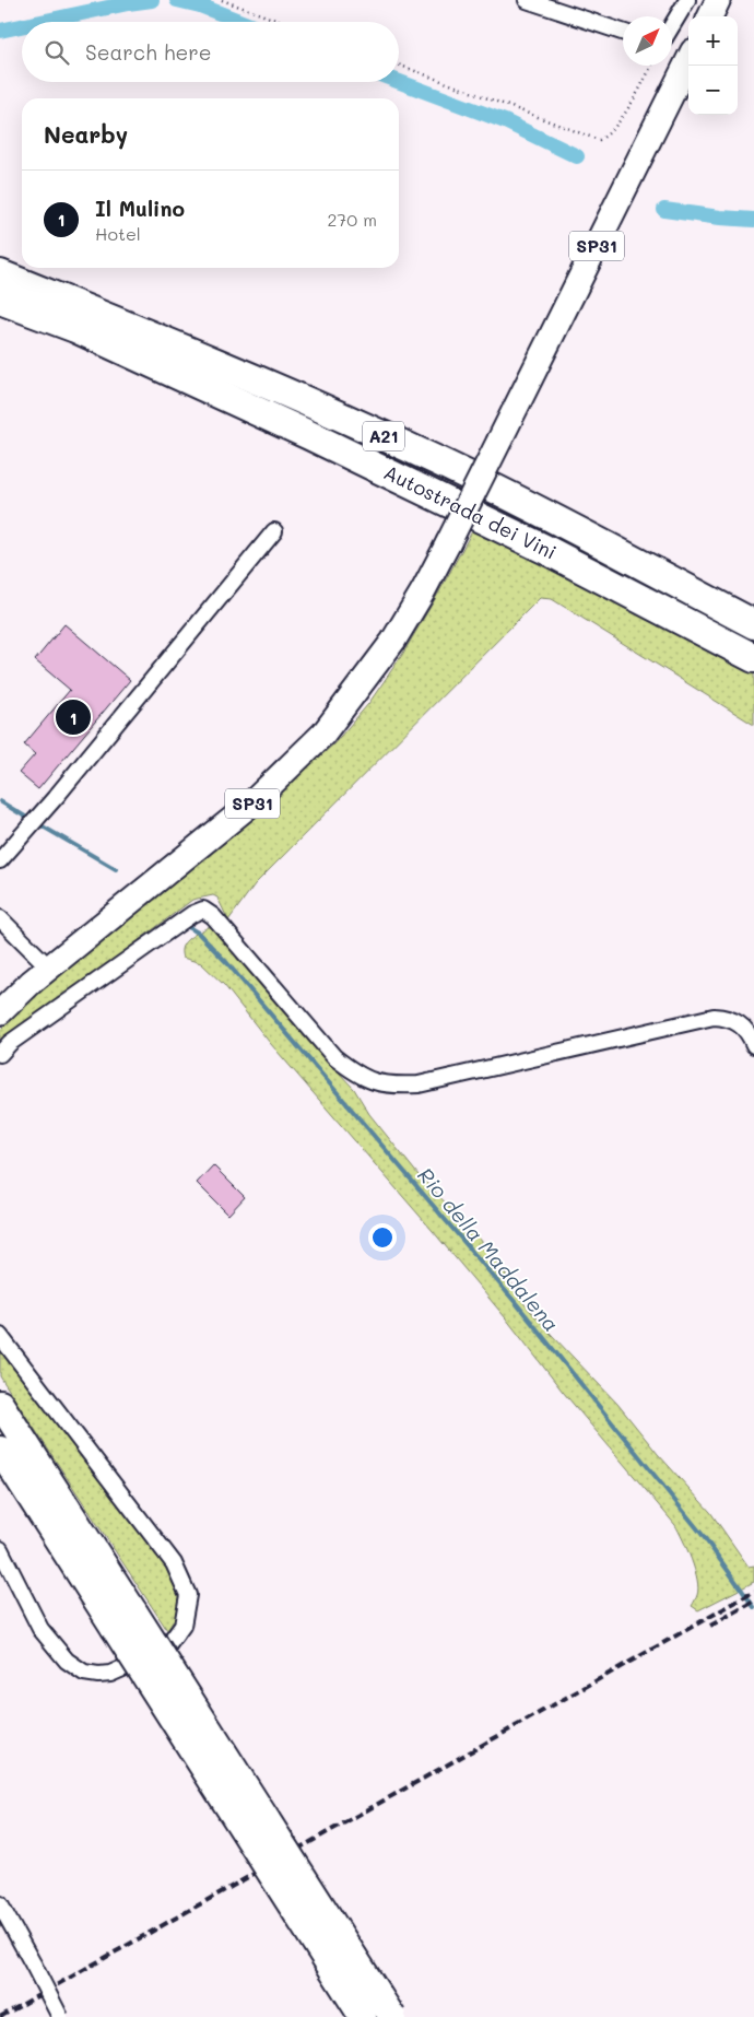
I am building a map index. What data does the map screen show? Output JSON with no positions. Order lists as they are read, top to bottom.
{
  "streets": {
    "highway": ["A21", "Autostrada dei Vini"],
    "main road": ["SP31"]
  },
  "water": ["Rio della Maddalena"],
  "north": "top right",
  "page": {
    "map_buttons": ["+", "−"],
    "search": "Search here",
    "heading": "Nearby",
    "list": [
      {
        "mark": "1",
        "name": "Il Mulino",
        "note": "Hotel",
        "value": "270 m"
      }
    ],
    "pins": "1"
  }
}
